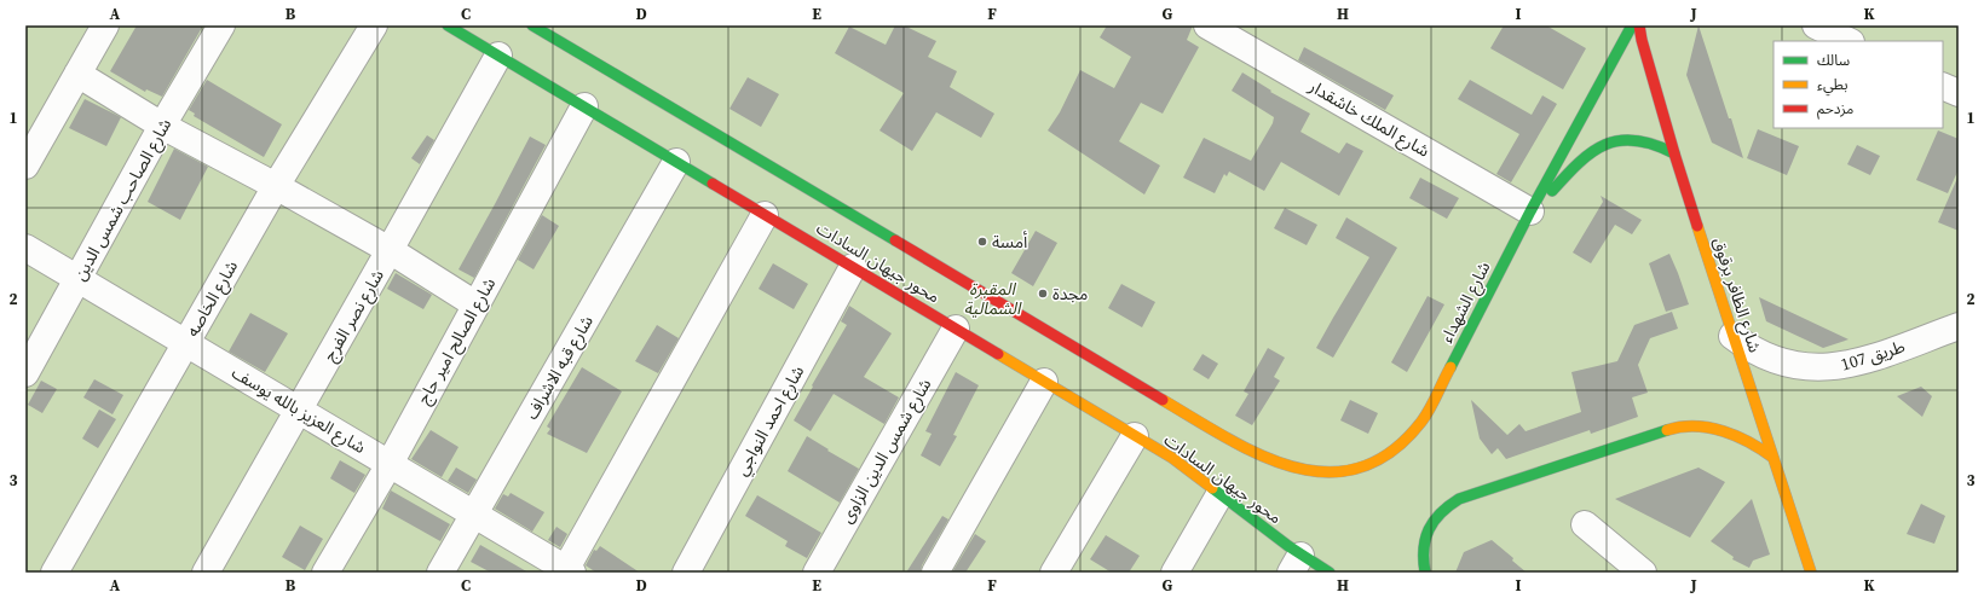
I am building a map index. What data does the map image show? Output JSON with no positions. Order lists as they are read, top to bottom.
{
  "streets": {
    "main road": ["محور جيهان السادات", "شارع الظافر برقوق", "شارع الشهداء"],
    "street": [
      "شارع الملك خاشقدار",
      "شارع الصاحب شمس الدين",
      "شارع الخاصه",
      "شارع نصر الفرج",
      "شارع الصالح امير حاج",
      "طريق 107",
      "شارع قبه الاشراف",
      "شارع العزيز بالله يوسف",
      "شارع احمد النواجي",
      "شارع شمس الدين الزاوى"
    ]
  },
  "crossings": [
    ["شارع الملك خاشقدار", "شارع الشهداء"],
    ["شارع الصاحب شمس الدين", "شارع العزيز بالله يوسف"],
    ["محور جيهان السادات", "شارع الشهداء"],
    ["محور جيهان السادات", "شارع نصر الفرج"],
    ["محور جيهان السادات", "شارع الصالح امير حاج"],
    ["محور جيهان السادات", "شارع قبه الاشراف"],
    ["محور جيهان السادات", "شارع احمد النواجي"],
    ["محور جيهان السادات", "شارع شمس الدين الزاوى"],
    ["شارع الظافر برقوق", "طريق 107"],
    ["شارع الخاصه", "شارع العزيز بالله يوسف"],
    ["شارع نصر الفرج", "شارع العزيز بالله يوسف"],
    ["شارع الصالح امير حاج", "شارع العزيز بالله يوسف"],
    ["شارع قبه الاشراف", "شارع العزيز بالله يوسف"]
  ],
  "parks": ["المقبرة الشمالية"],
  "places": ["أمسة", "مجدة"],
  "legend": ["سالك", "بطيء", "مزدحم"],
  "grid": {
    "columns": [
      "A",
      "B",
      "C",
      "D",
      "E",
      "F",
      "G",
      "H",
      "I",
      "J",
      "K"
    ],
    "rows": ["1", "2", "3"]
  }
}
